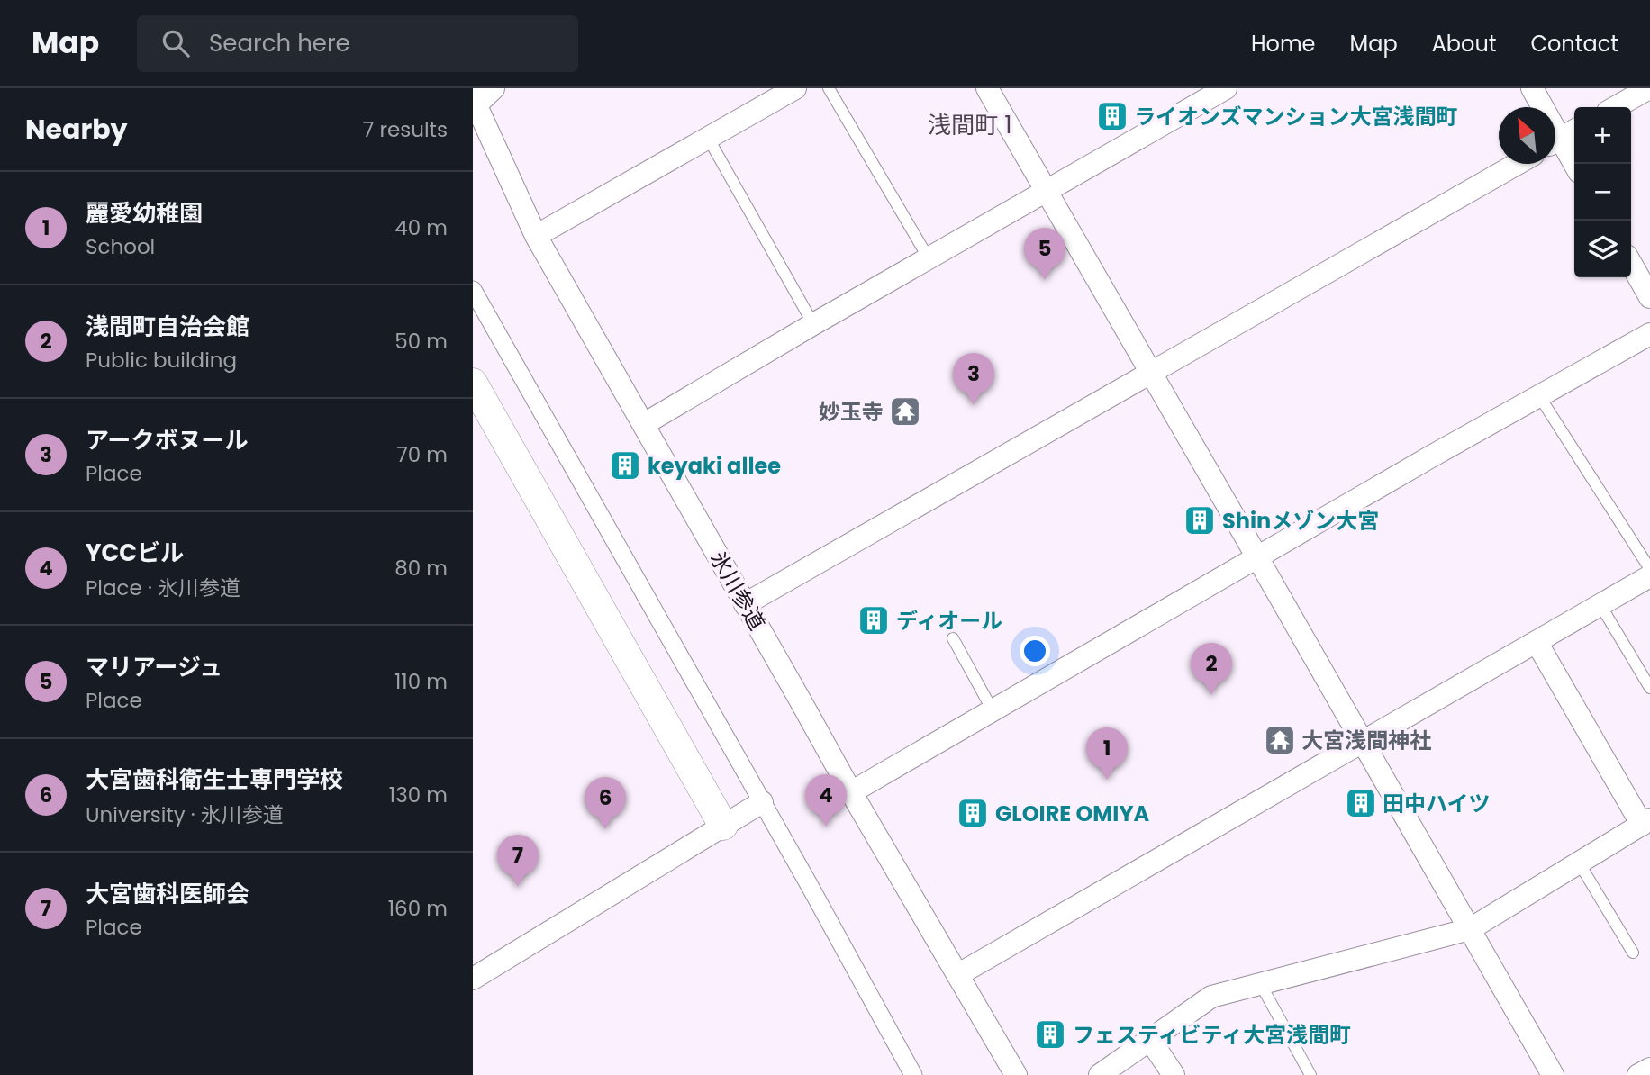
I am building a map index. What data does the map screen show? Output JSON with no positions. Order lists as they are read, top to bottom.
{
  "streets": {
    "street": ["氷川参道"]
  },
  "districts": ["浅間町 1"],
  "places": {
    "building": [
      "ライオンズマンション大宮浅間町",
      "keyaki allee",
      "Shinメゾン大宮",
      "ディオール",
      "田中ハイツ",
      "GLOIRE OMIYA",
      "フェスティビティ大宮浅間町"
    ],
    "temple": ["妙玉寺", "大宮浅間神社"]
  },
  "north": "top left",
  "page": {
    "header": "Map",
    "search": "Search here",
    "nav": [
      "Home",
      "Map",
      "About",
      "Contact"
    ],
    "heading": ["Nearby", "7 results"],
    "map_buttons": ["+", "−"],
    "list": [
      {
        "mark": "1",
        "name": "麗愛幼稚園",
        "note": "School",
        "value": "40 m"
      },
      {
        "mark": "2",
        "name": "浅間町自治会館",
        "note": "Public building",
        "value": "50 m"
      },
      {
        "mark": "3",
        "name": "アークボヌール",
        "note": "Place",
        "value": "70 m"
      },
      {
        "mark": "4",
        "name": "YCCビル",
        "note": "Place · 氷川参道",
        "value": "80 m"
      },
      {
        "mark": "5",
        "name": "マリアージュ",
        "note": "Place",
        "value": "110 m"
      },
      {
        "mark": "6",
        "name": "大宮歯科衛生士専門学校",
        "note": "University · 氷川参道",
        "value": "130 m"
      },
      {
        "mark": "7",
        "name": "大宮歯科医師会",
        "note": "Place",
        "value": "160 m"
      }
    ],
    "pins": [
      "5",
      "3",
      "2",
      "1",
      "4",
      "6",
      "7"
    ]
  }
}
